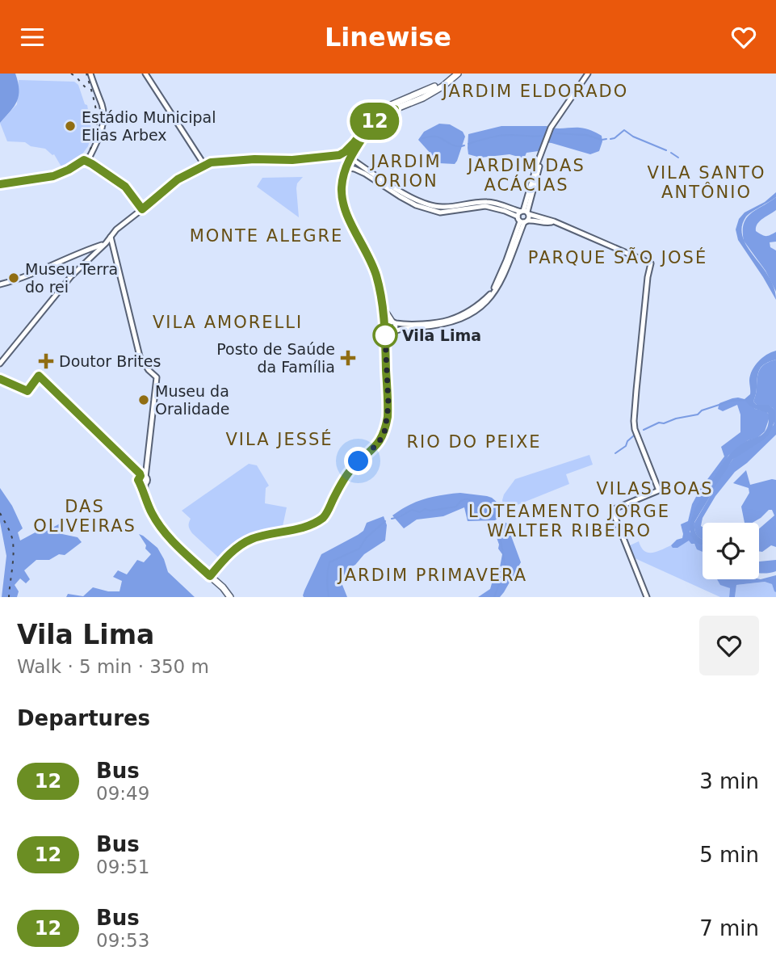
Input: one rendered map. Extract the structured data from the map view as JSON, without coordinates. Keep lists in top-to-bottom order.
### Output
{
  "districts": [
    "JARDIM ELDORADO",
    "JARDIM ORION",
    "JARDIM DAS ACÁCIAS",
    "VILA SANTO ANTÔNIO",
    "MONTE ALEGRE",
    "PARQUE SÃO JOSÉ",
    "VILA AMORELLI",
    "VILA JESSÉ",
    "RIO DO PEIXE",
    "VILAS BOAS",
    "DAS OLIVEIRAS",
    "LOTEAMENTO JORGE WALTER RIBEIRO",
    "JARDIM PRIMAVERA"
  ],
  "places": {
    "other": [
      "Estádio Municipal Elias Arbex",
      "Museu Terra do rei",
      "Vila Lima",
      "Museu da Oralidade"
    ],
    "health": ["Posto de Saúde da Família", "Doutor Brites"]
  },
  "lines": ["bus line 12"],
  "page": {
    "header": "Linewise",
    "on_map": "12",
    "heading": [
      ["Vila Lima", "Walk · 5 min · 350 m"],
      "Departures"
    ],
    "list": [
      {
        "mark": "12",
        "name": "Bus",
        "note": "09:49",
        "value": "3 min"
      },
      {
        "mark": "12",
        "name": "Bus",
        "note": "09:51",
        "value": "5 min"
      },
      {
        "mark": "12",
        "name": "Bus",
        "note": "09:53",
        "value": "7 min"
      }
    ]
  }
}
